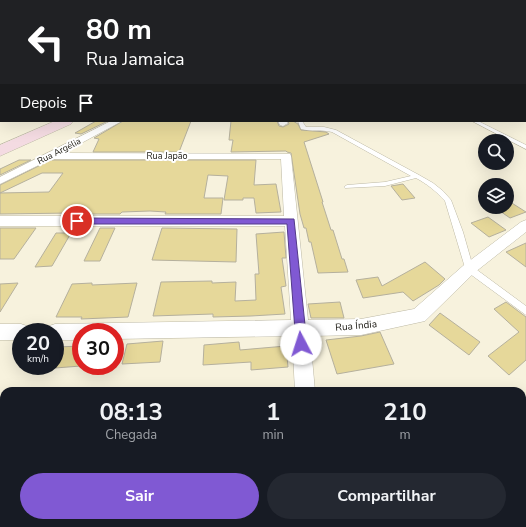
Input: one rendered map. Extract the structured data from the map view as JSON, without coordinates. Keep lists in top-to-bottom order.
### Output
{
  "streets": {
    "street": ["Rua Argélia", "Rua Japão", "Rua Índia"]
  },
  "crossings": [
    ["Rua Argélia", "Rua Japão"]
  ],
  "page": {
    "turn": ["80 m", "Rua Jamaica"],
    "then": "Depois",
    "speed": "20 km/h",
    "limit": "30",
    "eta": [
      "08:13",
      "Chegada",
      "1",
      "min",
      "210",
      "m"
    ],
    "buttons": ["Sair", "Compartilhar"]
  }
}
